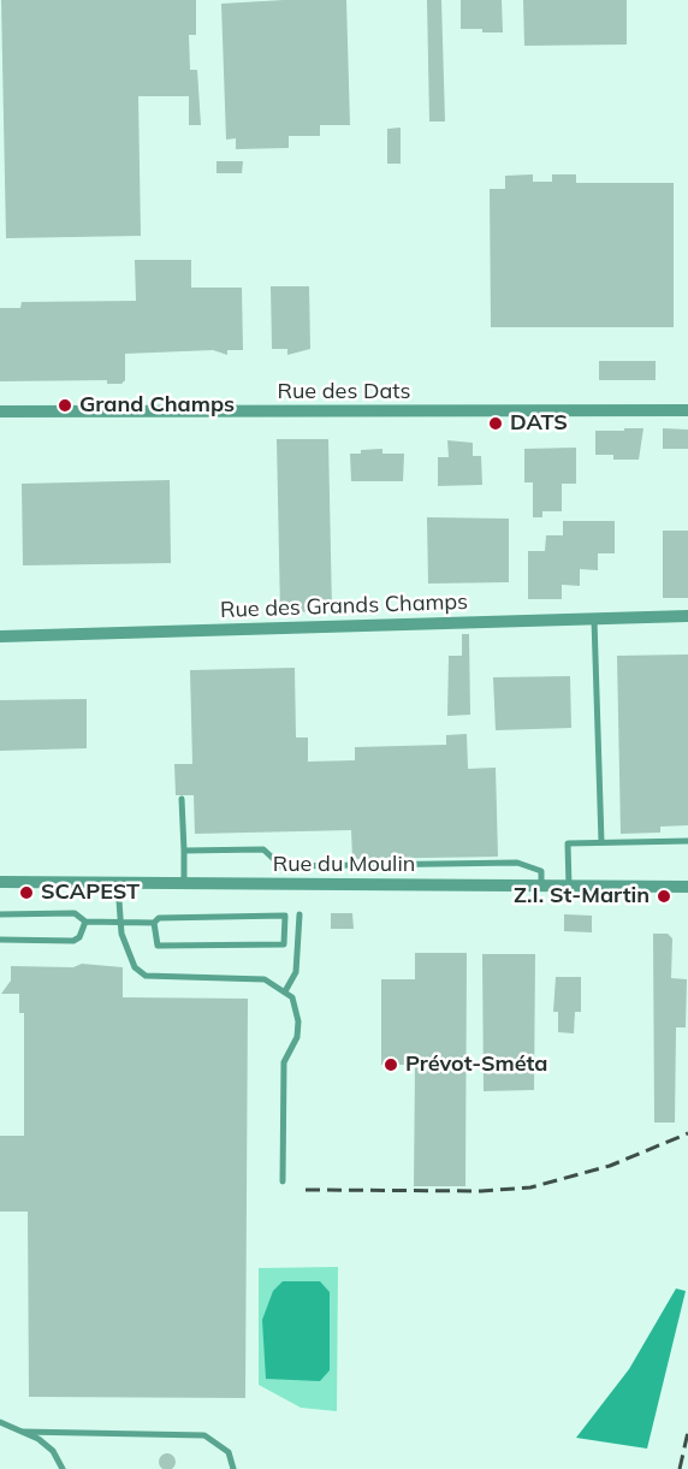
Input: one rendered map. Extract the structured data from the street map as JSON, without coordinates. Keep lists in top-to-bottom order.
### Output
{
  "streets": {
    "street": ["Rue des Dats", "Rue des Grands Champs", "Rue du Moulin"]
  },
  "places": [
    "Grand Champs",
    "DATS",
    "SCAPEST",
    "Z.I. St-Martin",
    "Prévot-Sméta"
  ]
}
